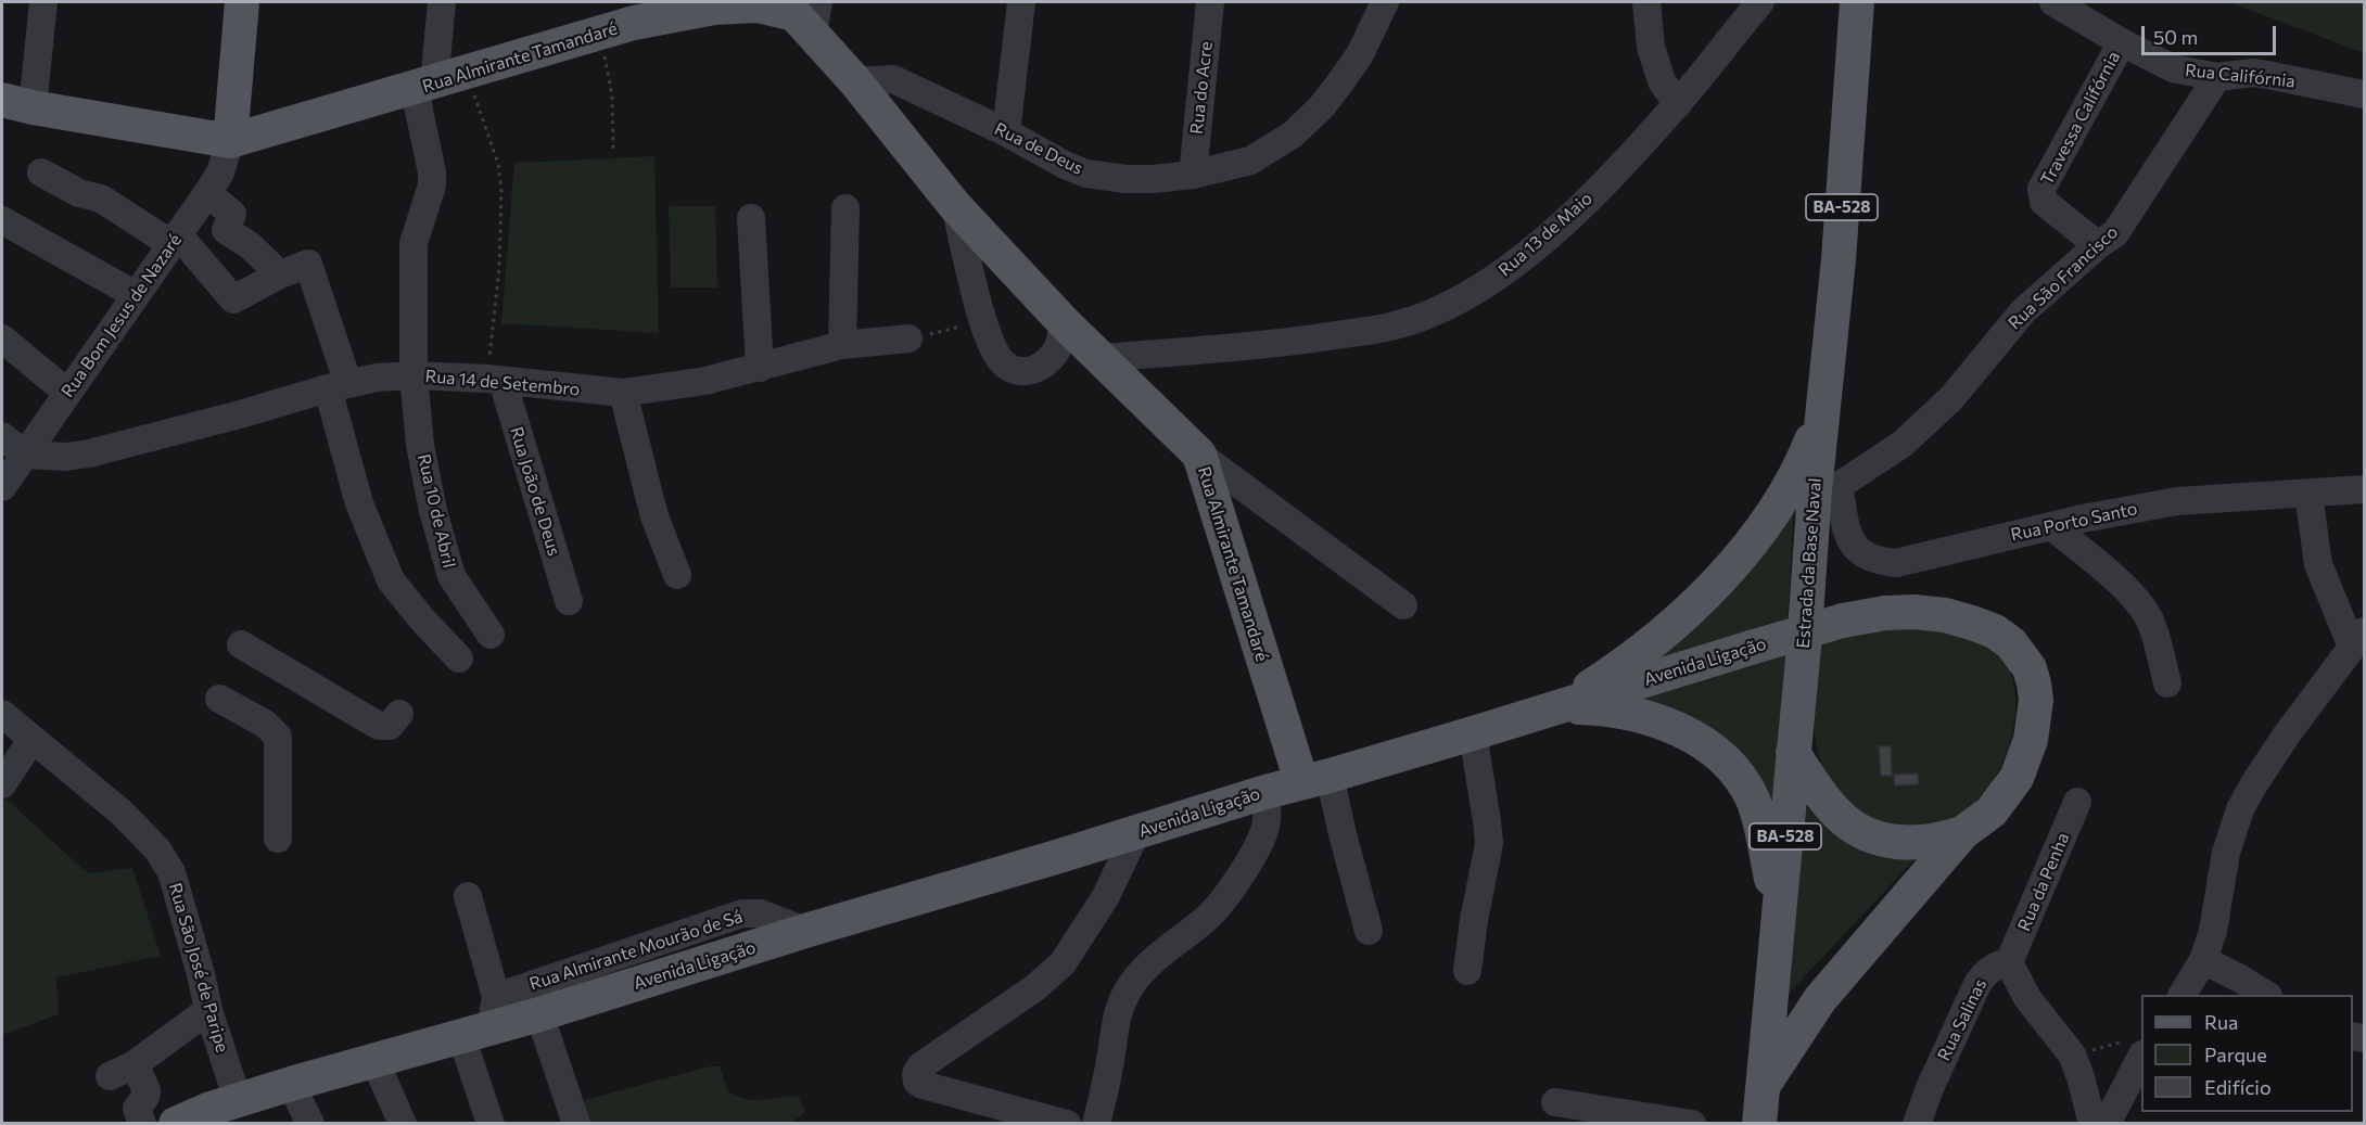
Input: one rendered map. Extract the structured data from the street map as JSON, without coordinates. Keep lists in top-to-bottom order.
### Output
{
  "streets": {
    "main road": [
      "Rua Almirante Tamandaré",
      "BA-528",
      "Estrada da Base Naval",
      "Avenida Ligação"
    ],
    "street": [
      "Rua Califórnia",
      "Rua do Acre",
      "Travessa Califórnia",
      "Rua de Deus",
      "Rua 13 de Maio",
      "Rua São Francisco",
      "Rua Bom Jesus de Nazaré",
      "Rua 14 de Setembro",
      "Rua João de Deus",
      "Rua 10 de Abril",
      "Rua Porto Santo",
      "Rua da Penha",
      "Rua Almirante Mourão de Sá",
      "Rua São José de Paripe",
      "Rua Salinas"
    ]
  },
  "crossings": [
    ["Rua Almirante Tamandaré", "Rua de Deus"],
    ["Rua Almirante Tamandaré", "Rua 13 de Maio"],
    ["Rua Almirante Tamandaré", "Rua Bom Jesus de Nazaré"],
    ["Rua Almirante Tamandaré", "Rua 10 de Abril"],
    ["Rua Almirante Tamandaré", "Avenida Ligação"],
    ["Rua Califórnia", "Travessa Califórnia"],
    ["Rua Califórnia", "Rua São Francisco"],
    ["Rua do Acre", "Rua de Deus"],
    ["Travessa Califórnia", "Rua São Francisco"],
    ["BA-528", "Rua São Francisco"],
    ["BA-528", "Rua Porto Santo"],
    ["BA-528", "Estrada da Base Naval"],
    ["Rua São Francisco", "Rua Porto Santo"],
    ["Rua São Francisco", "Estrada da Base Naval"],
    ["Rua Bom Jesus de Nazaré", "Rua 14 de Setembro"],
    ["Rua 14 de Setembro", "Rua João de Deus"],
    ["Rua 14 de Setembro", "Rua 10 de Abril"],
    ["Rua Porto Santo", "Estrada da Base Naval"],
    ["Estrada da Base Naval", "Avenida Ligação"],
    ["Avenida Ligação", "Rua Almirante Mourão de Sá"],
    ["Avenida Ligação", "Rua São José de Paripe"],
    ["Rua da Penha", "Rua Salinas"]
  ],
  "legend": ["Rua", "Parque", "Edifício"],
  "scale_bar": "50 m"
}
